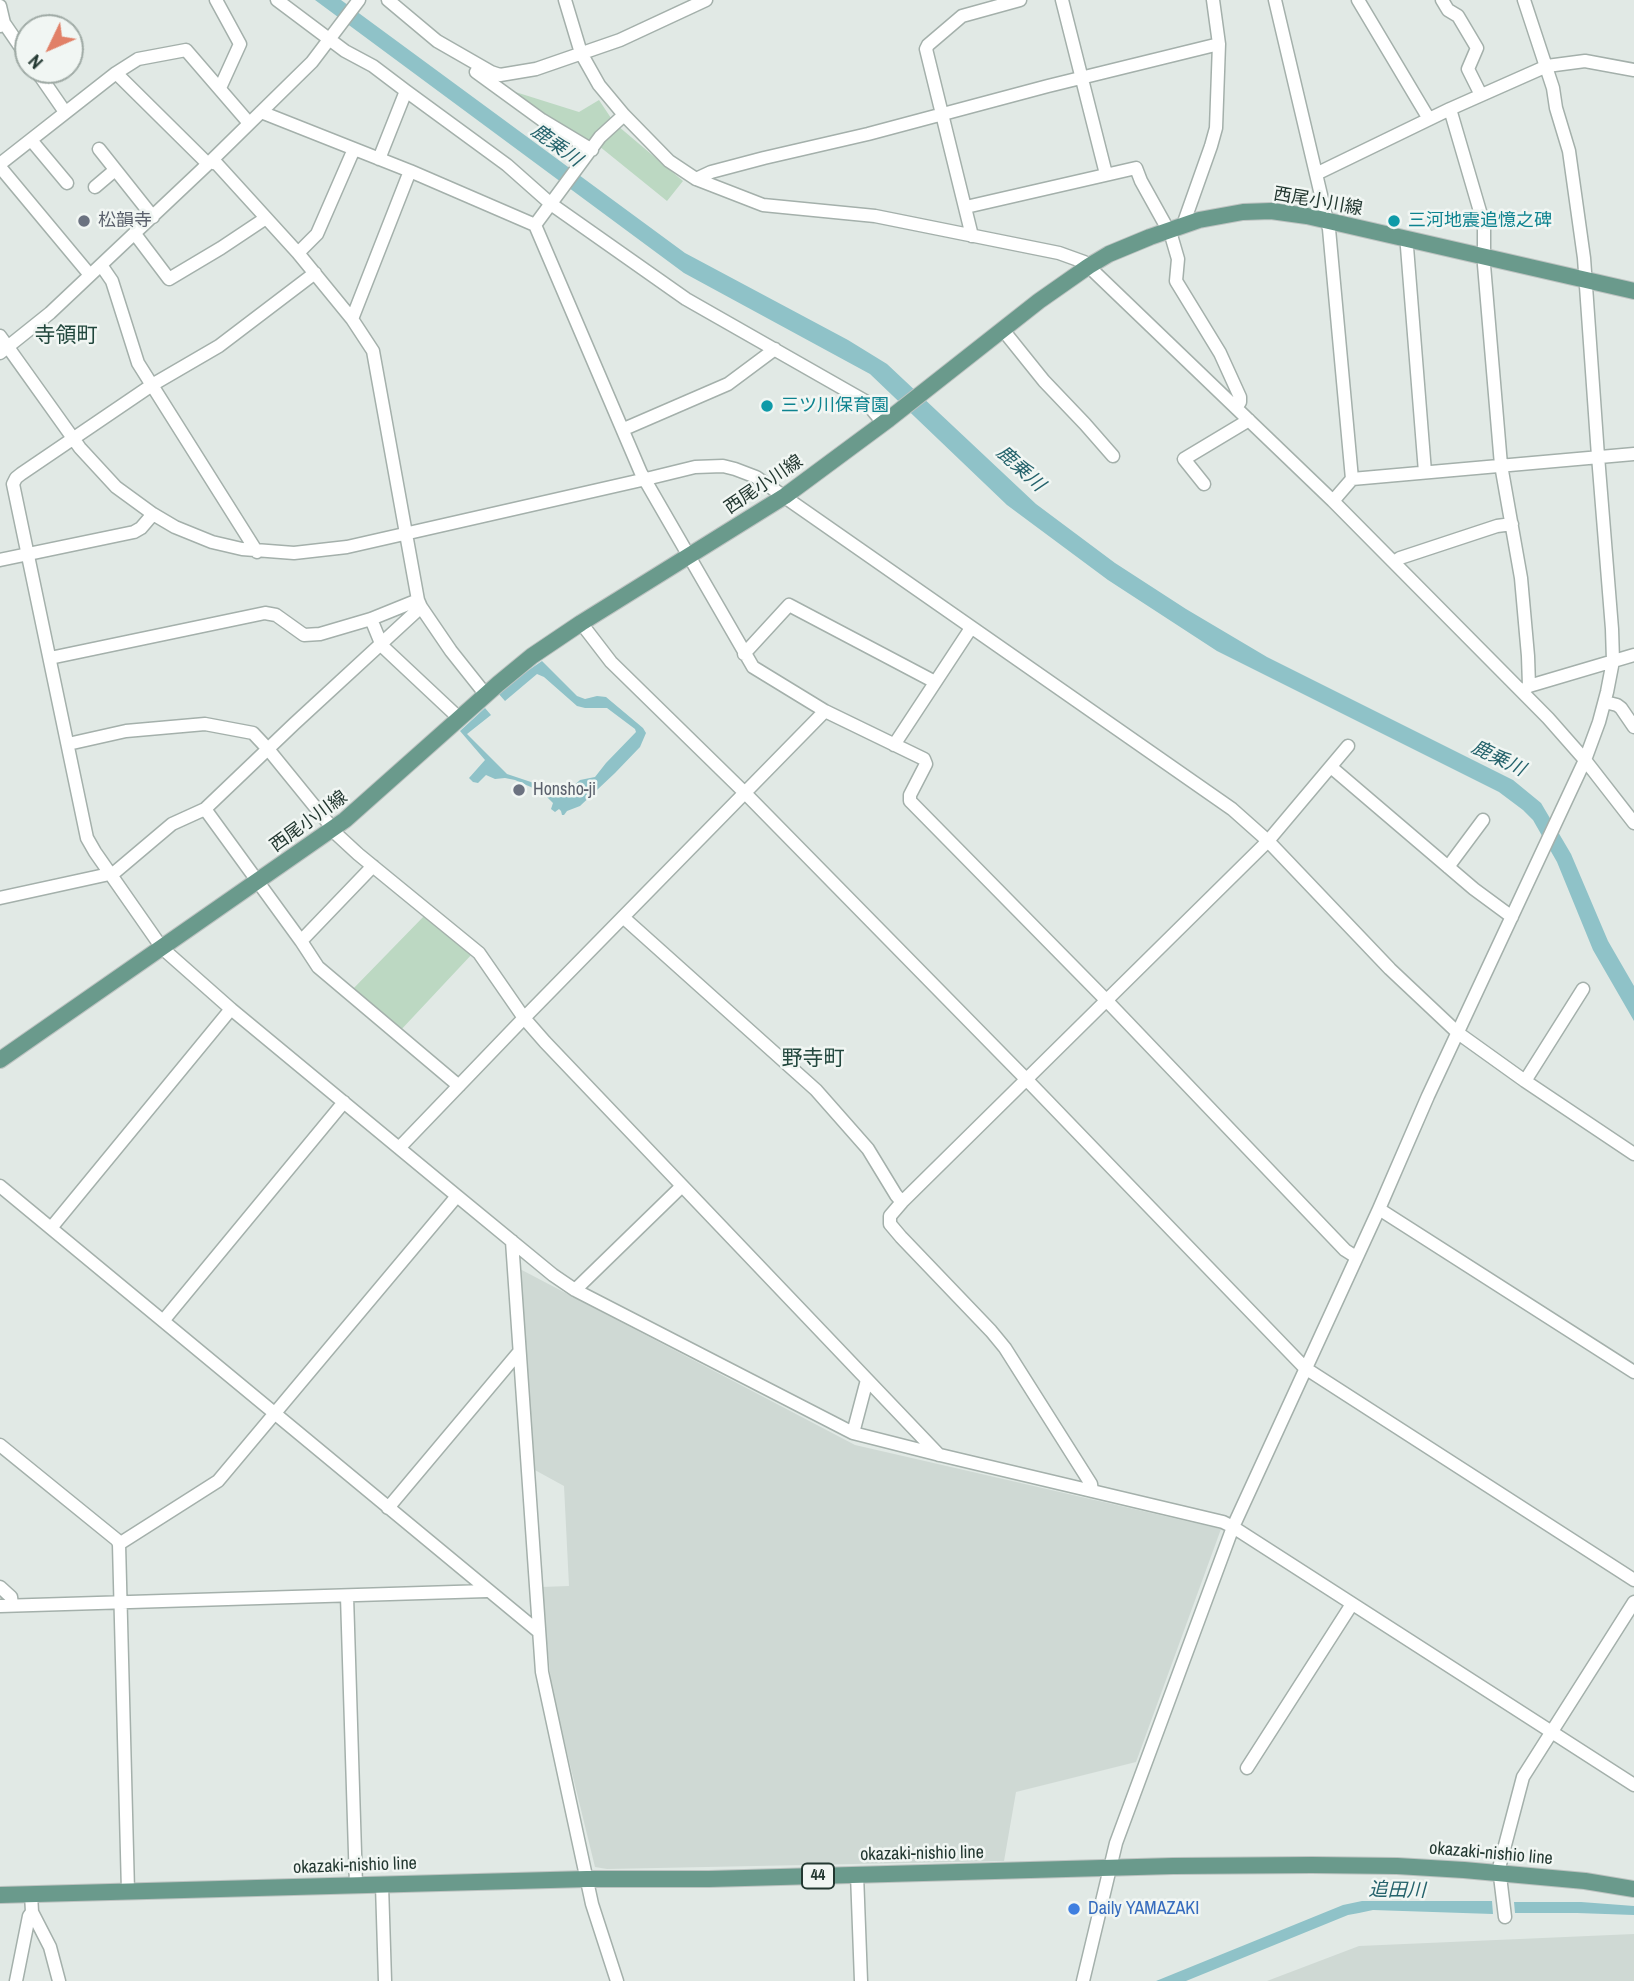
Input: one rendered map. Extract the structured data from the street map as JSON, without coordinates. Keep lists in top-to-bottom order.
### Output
{
  "streets": {
    "main road": ["西尾小川線", "okazaki-nishio line", "44"]
  },
  "districts": ["寺領町", "野寺町"],
  "water": ["鹿乗川", "追田川"],
  "places": [
    "松韻寺",
    "三河地震追憶之碑",
    "三ツ川保育園",
    "Honsho-ji",
    "Daily YAMAZAKI"
  ],
  "north": "bottom left"
}
